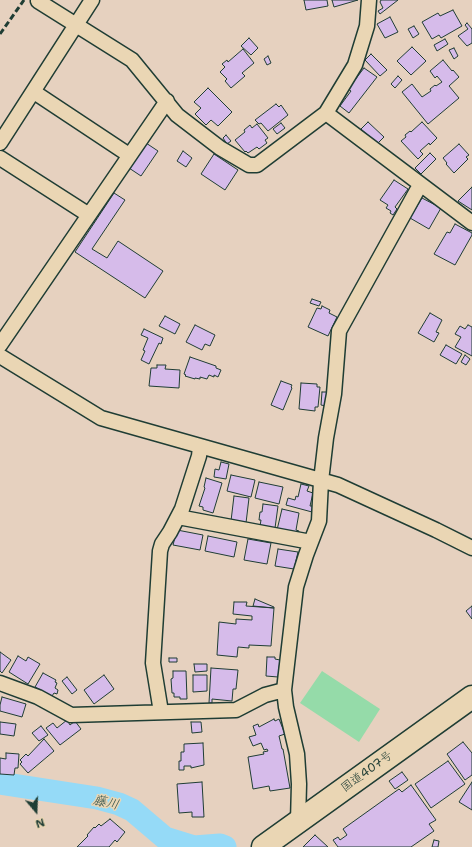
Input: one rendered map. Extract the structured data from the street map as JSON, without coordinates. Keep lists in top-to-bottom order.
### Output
{
  "streets": {
    "highway": ["国道407号"]
  },
  "water": ["藤川"],
  "north": "bottom"
}
